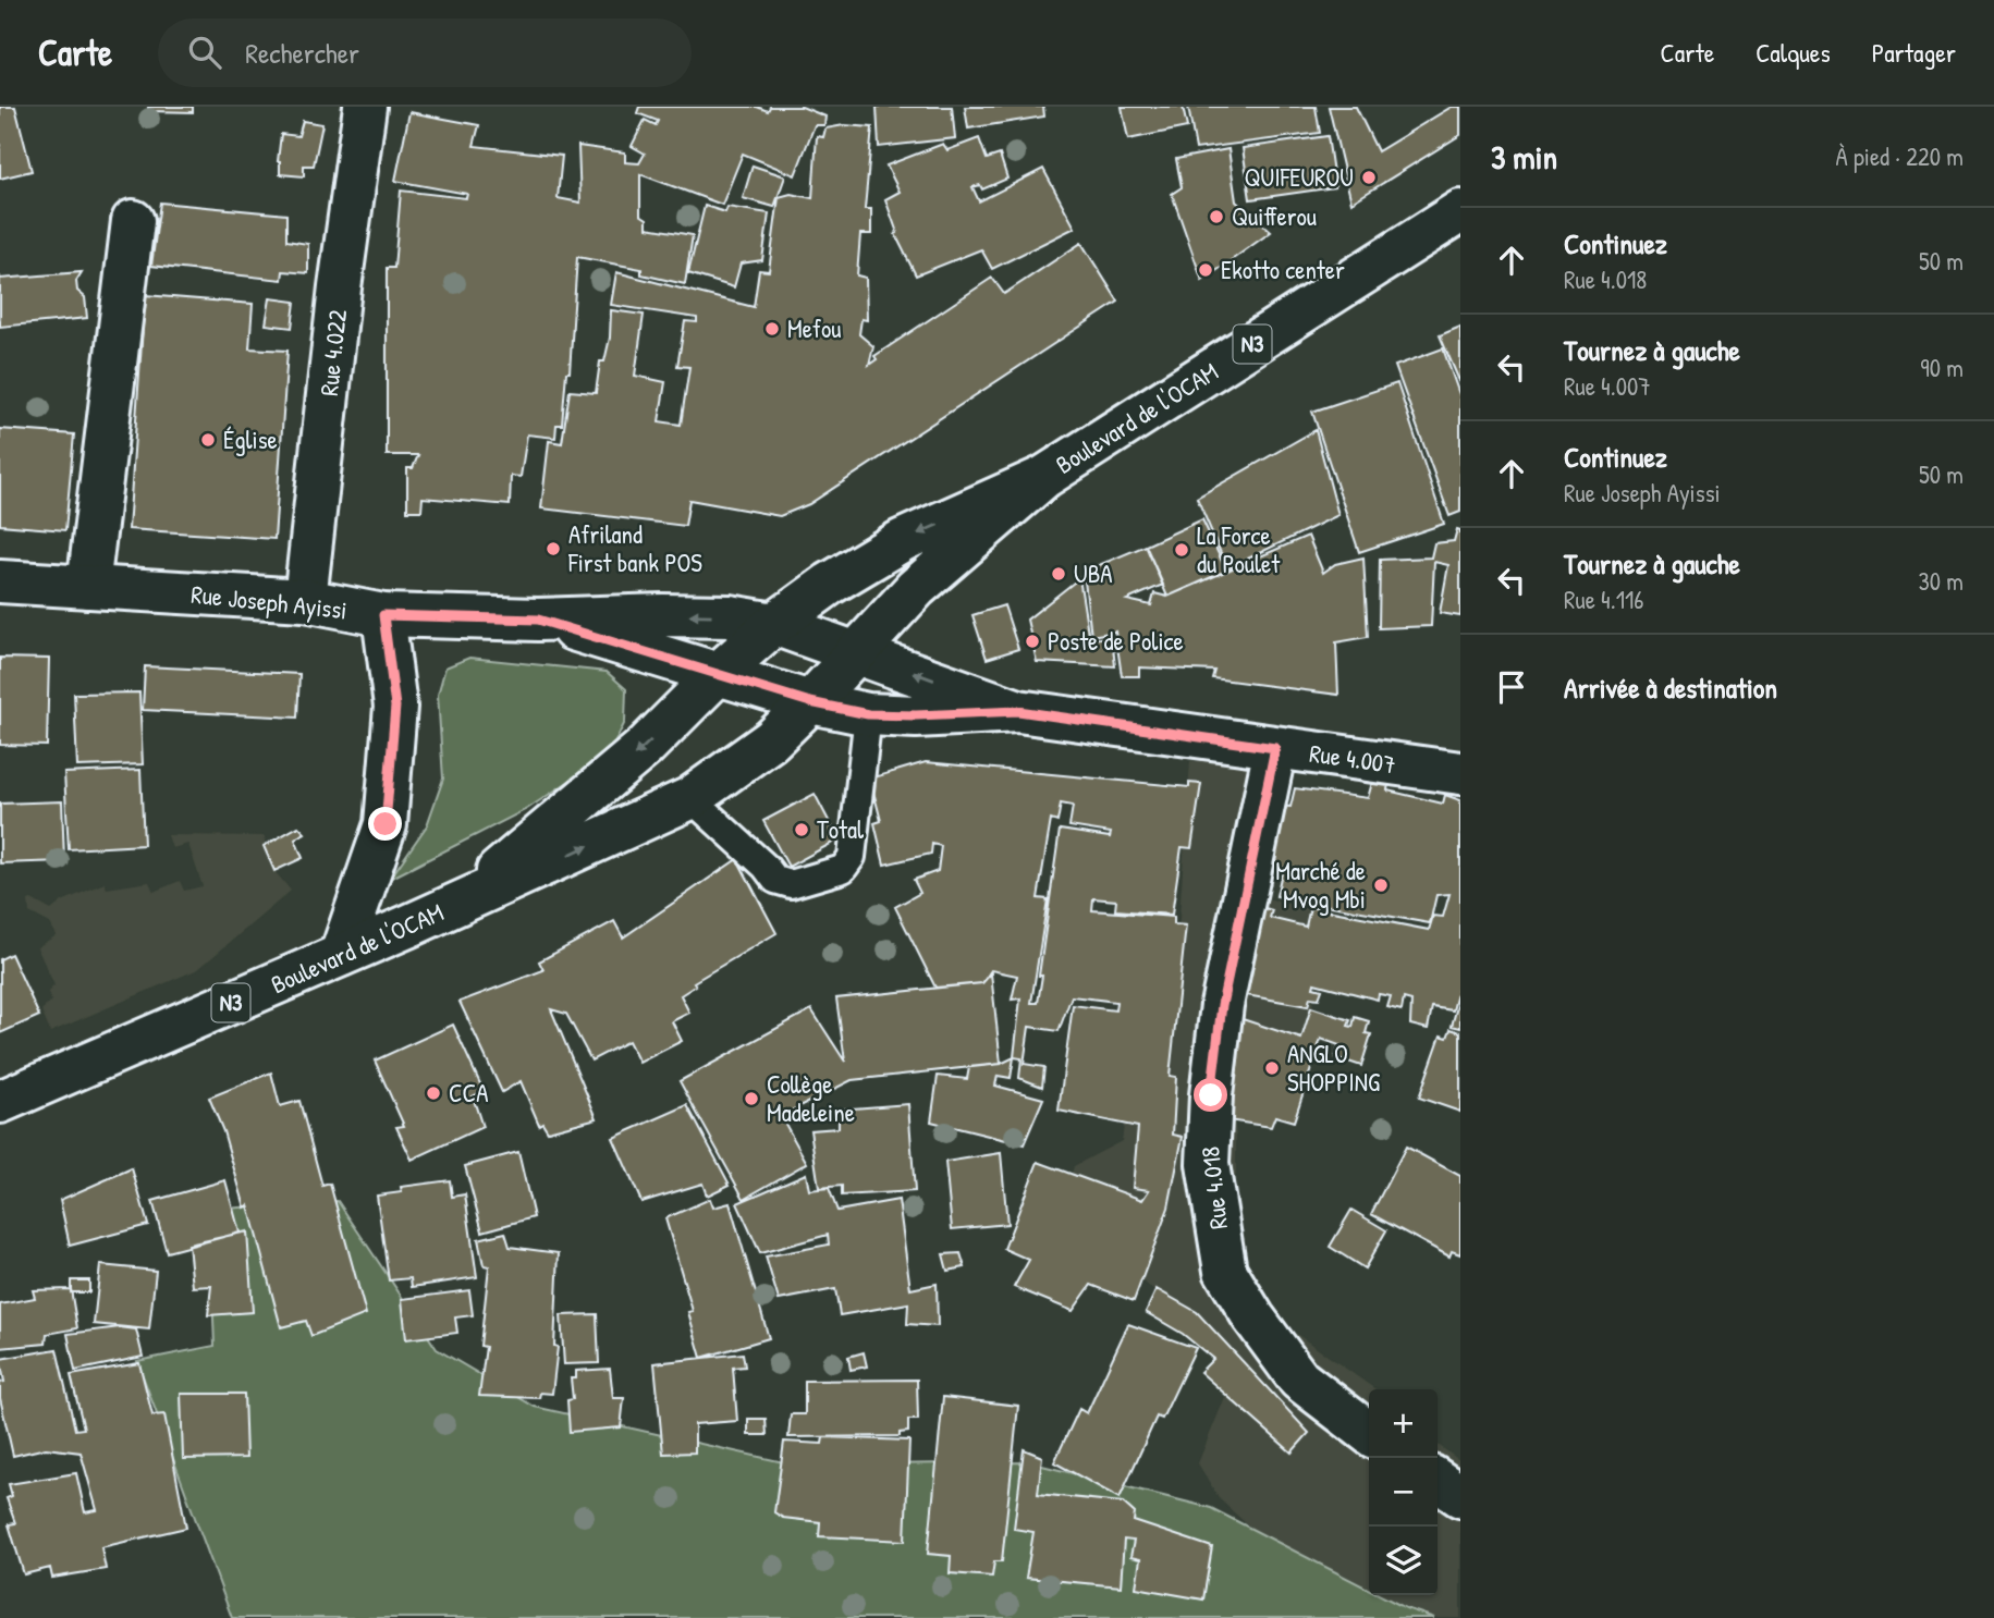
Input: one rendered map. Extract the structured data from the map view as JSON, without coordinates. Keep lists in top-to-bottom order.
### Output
{
  "streets": {
    "main road": [
      "N3",
      "Rue 4.022",
      "Boulevard de l'OCAM",
      "Rue Joseph Ayissi",
      "Rue 4.007",
      "Rue 4.018"
    ]
  },
  "crossings": [
    ["N3", "Boulevard de l'OCAM"],
    ["N3", "Rue Joseph Ayissi"],
    ["N3", "Rue 4.007"],
    ["Rue 4.022", "Rue Joseph Ayissi"],
    ["Boulevard de l'OCAM", "Rue Joseph Ayissi"],
    ["Boulevard de l'OCAM", "Rue 4.007"],
    ["Rue Joseph Ayissi", "Rue 4.007"],
    ["Rue 4.007", "Rue 4.018"]
  ],
  "places": [
    "QUIFEUROU",
    "Quifferou",
    "Ekotto center",
    "Mefou",
    "Église",
    "Afriland First bank POS",
    "La Force du Poulet",
    "UBA",
    "Poste de Police",
    "Total",
    "Marché de Mvog Mbi",
    "ANGLO SHOPPING",
    "CCA",
    "Collège Madeleine"
  ],
  "page": {
    "header": "Carte",
    "search": "Rechercher",
    "nav": ["Carte", "Calques", "Partager"],
    "heading": ["3 min", "À pied · 220 m"],
    "list": [
      ["Continuez", "Rue 4.018", "50 m"],
      ["Tournez à gauche", "Rue 4.007", "90 m"],
      ["Continuez", "Rue Joseph Ayissi", "50 m"],
      ["Tournez à gauche", "Rue 4.116", "30 m"],
      "Arrivée à destination"
    ],
    "map_buttons": ["+", "−"]
  }
}
